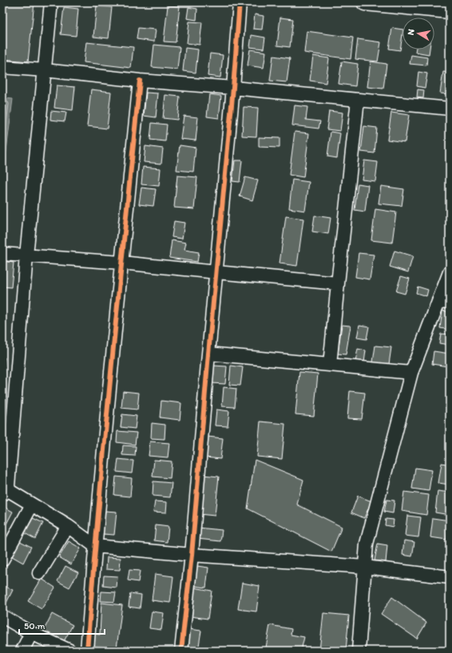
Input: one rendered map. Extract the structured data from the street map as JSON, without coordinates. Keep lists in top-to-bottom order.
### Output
{
  "scale_bar": "50 m",
  "north": "left"
}
